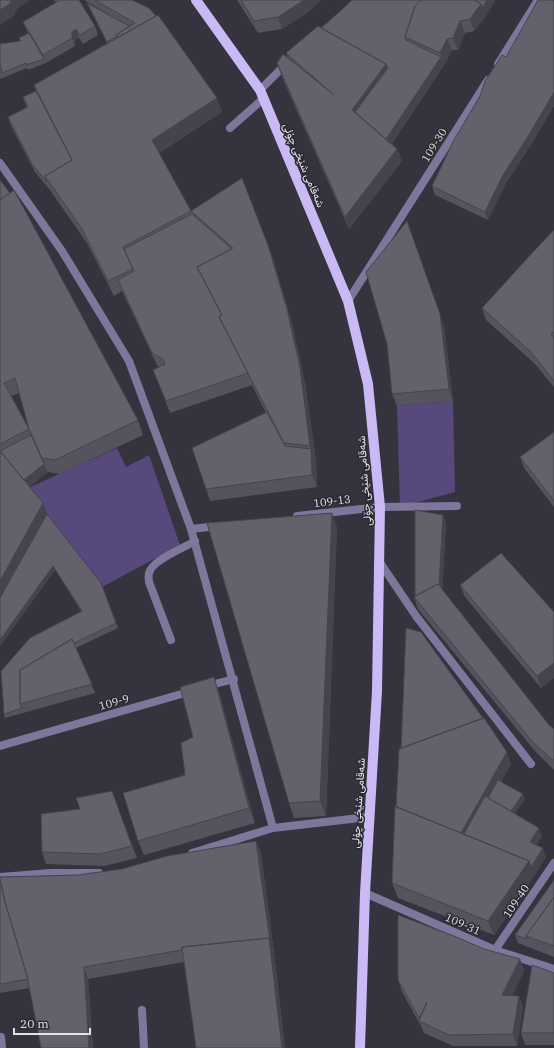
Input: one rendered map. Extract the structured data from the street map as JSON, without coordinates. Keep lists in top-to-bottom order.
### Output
{
  "streets": {
    "main road": ["شەقامی شێخی چۆلی"],
    "street": [
      "109-30",
      "109-13",
      "109-9",
      "109-40",
      "109-31"
    ]
  },
  "crossings": [
    ["109-30", "شەقامی شێخی چۆلی"],
    ["شەقامی شێخی چۆلی", "109-13"],
    ["شەقامی شێخی چۆلی", "109-31"],
    ["109-40", "109-31"]
  ],
  "scale_bar": "20 m"
}
